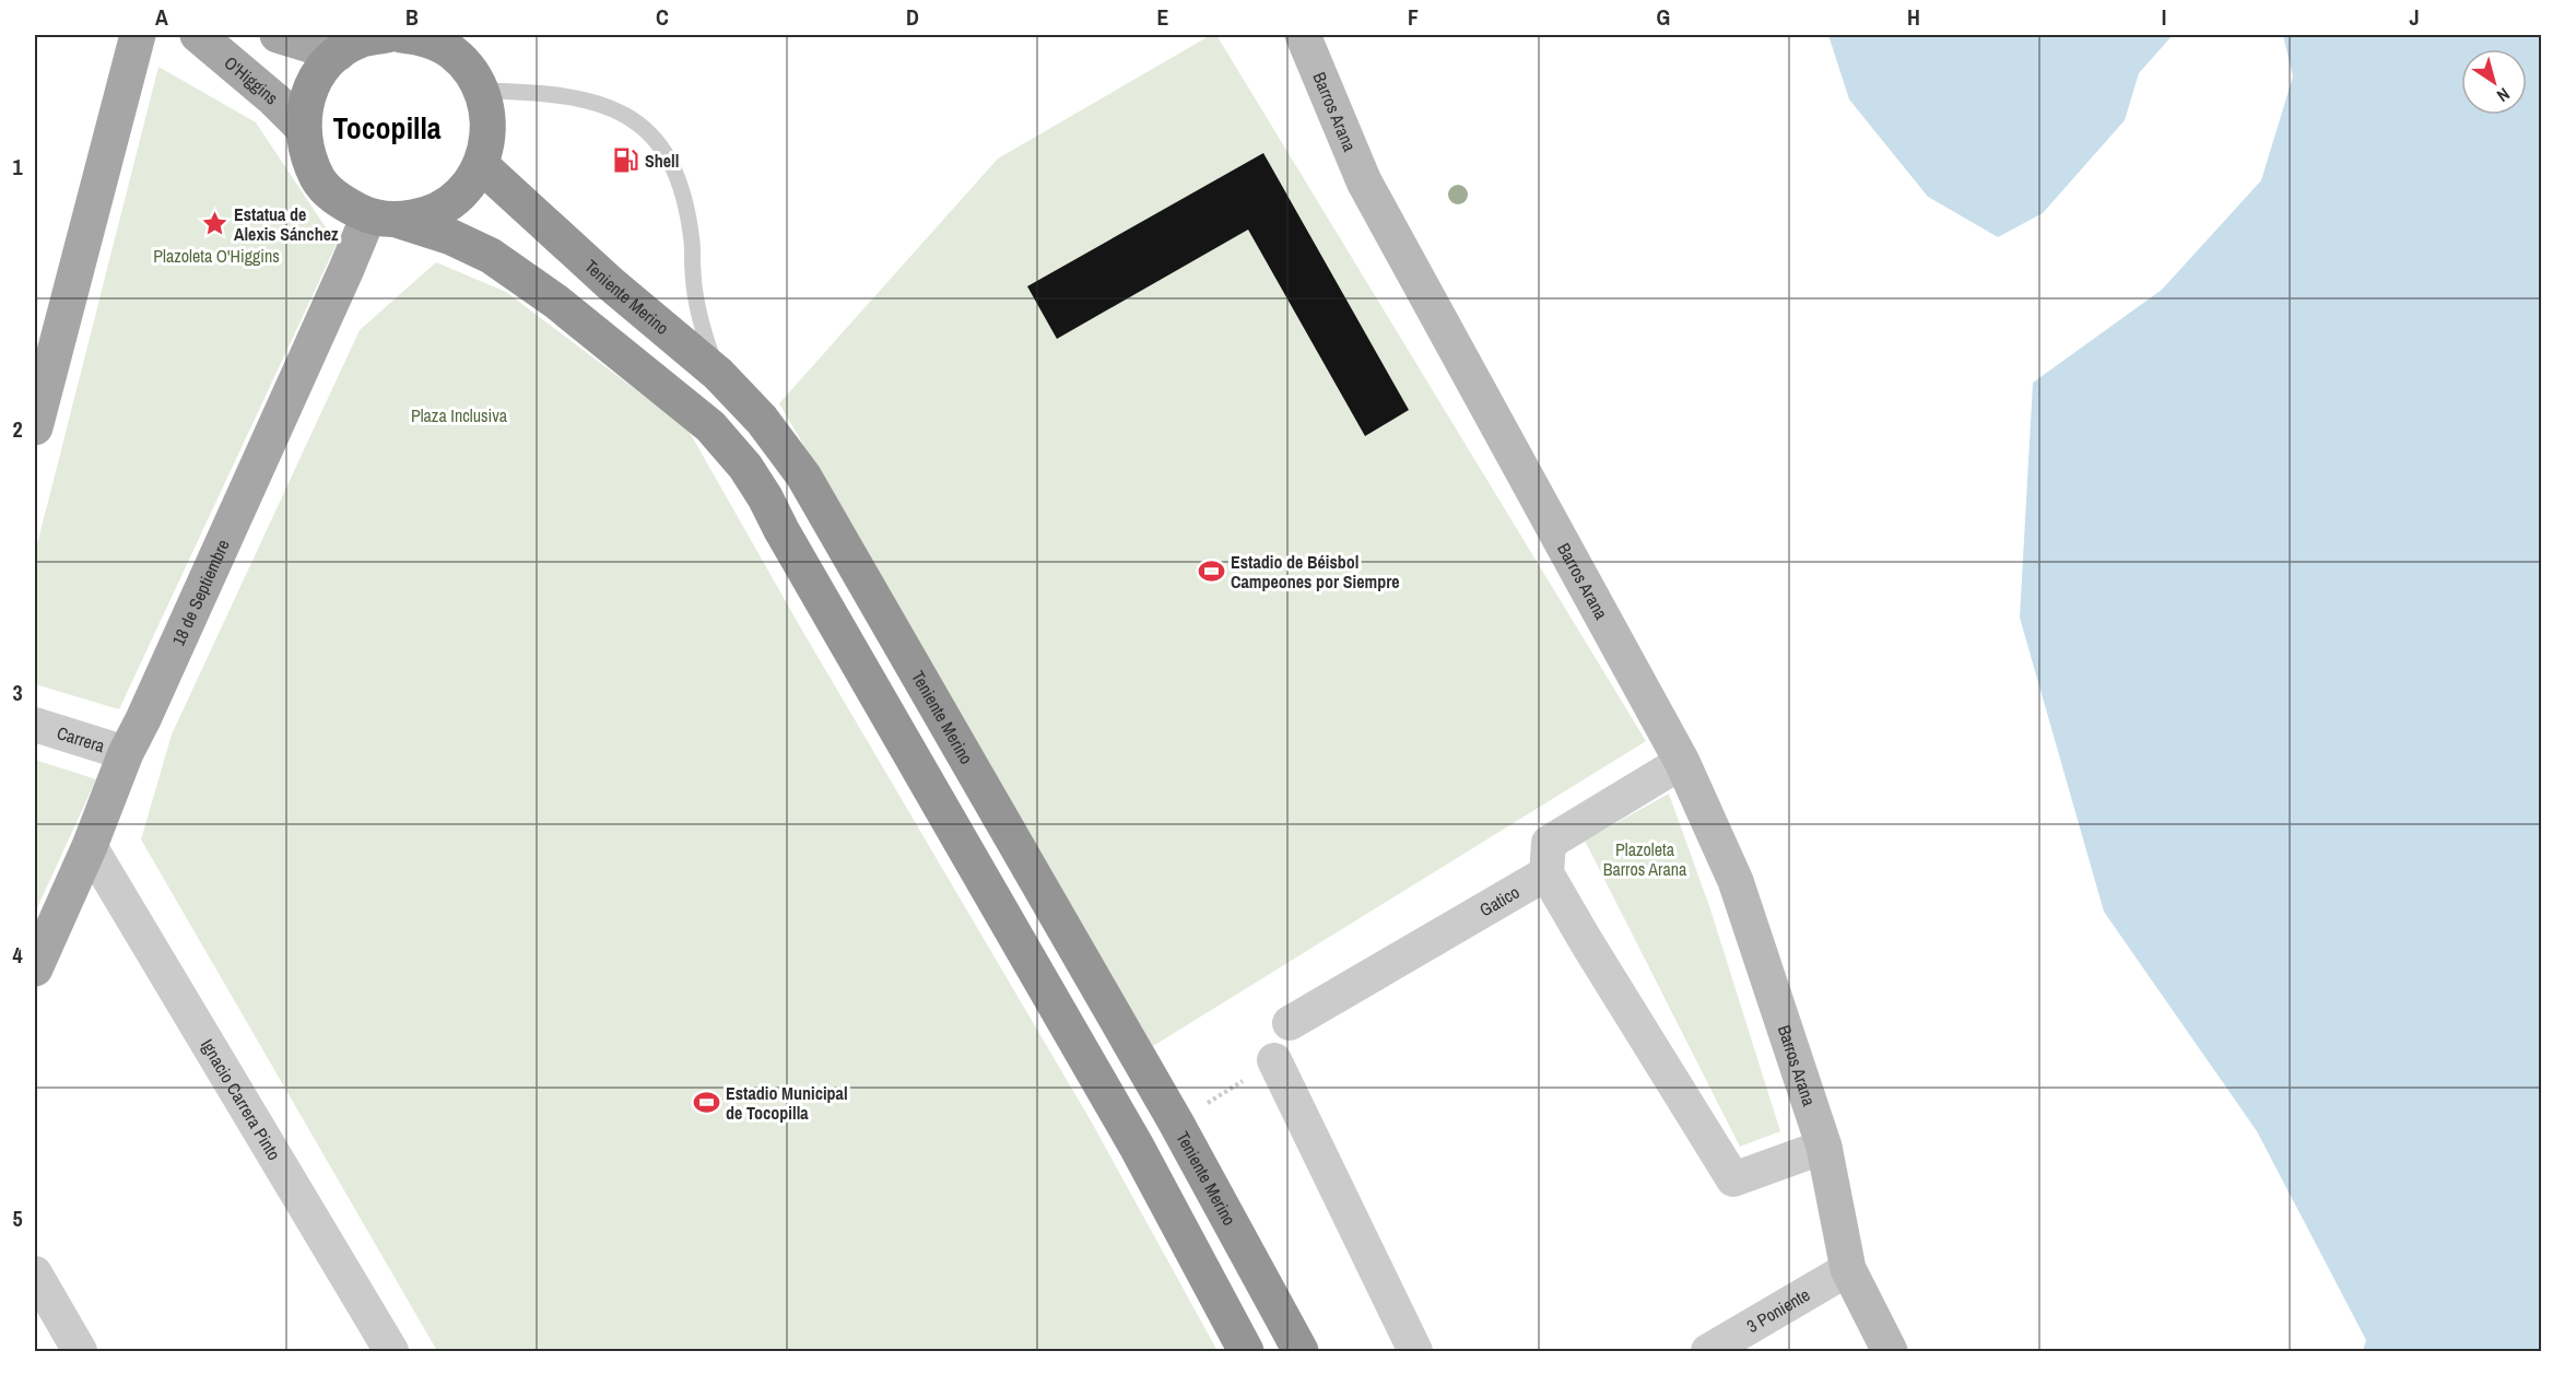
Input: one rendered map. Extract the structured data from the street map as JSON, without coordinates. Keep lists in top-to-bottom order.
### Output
{
  "streets": {
    "highway": ["Teniente Merino"],
    "main road": ["O'Higgins", "18 de Septiembre"],
    "street": [
      "Barros Arana",
      "Carrera",
      "Gatico",
      "Ignacio Carrera Pinto",
      "3 Poniente"
    ]
  },
  "crossings": [
    ["Barros Arana", "3 Poniente"],
    ["18 de Septiembre", "Carrera"],
    ["18 de Septiembre", "Ignacio Carrera Pinto"]
  ],
  "districts": ["Tocopilla"],
  "parks": ["Plazoleta O'Higgins", "Plaza Inclusiva", "Plazoleta Barros Arana"],
  "places": {
    "fuel station": ["Shell"],
    "place": ["Estatua de Alexis Sánchez"],
    "sports": ["Estadio de Béisbol Campeones por Siempre", "Estadio Municipal de Tocopilla"]
  },
  "north": "bottom right",
  "grid": {
    "columns": [
      "A",
      "B",
      "C",
      "D",
      "E",
      "F",
      "G",
      "H",
      "I",
      "J"
    ],
    "rows": [
      "1",
      "2",
      "3",
      "4",
      "5"
    ]
  }
}
